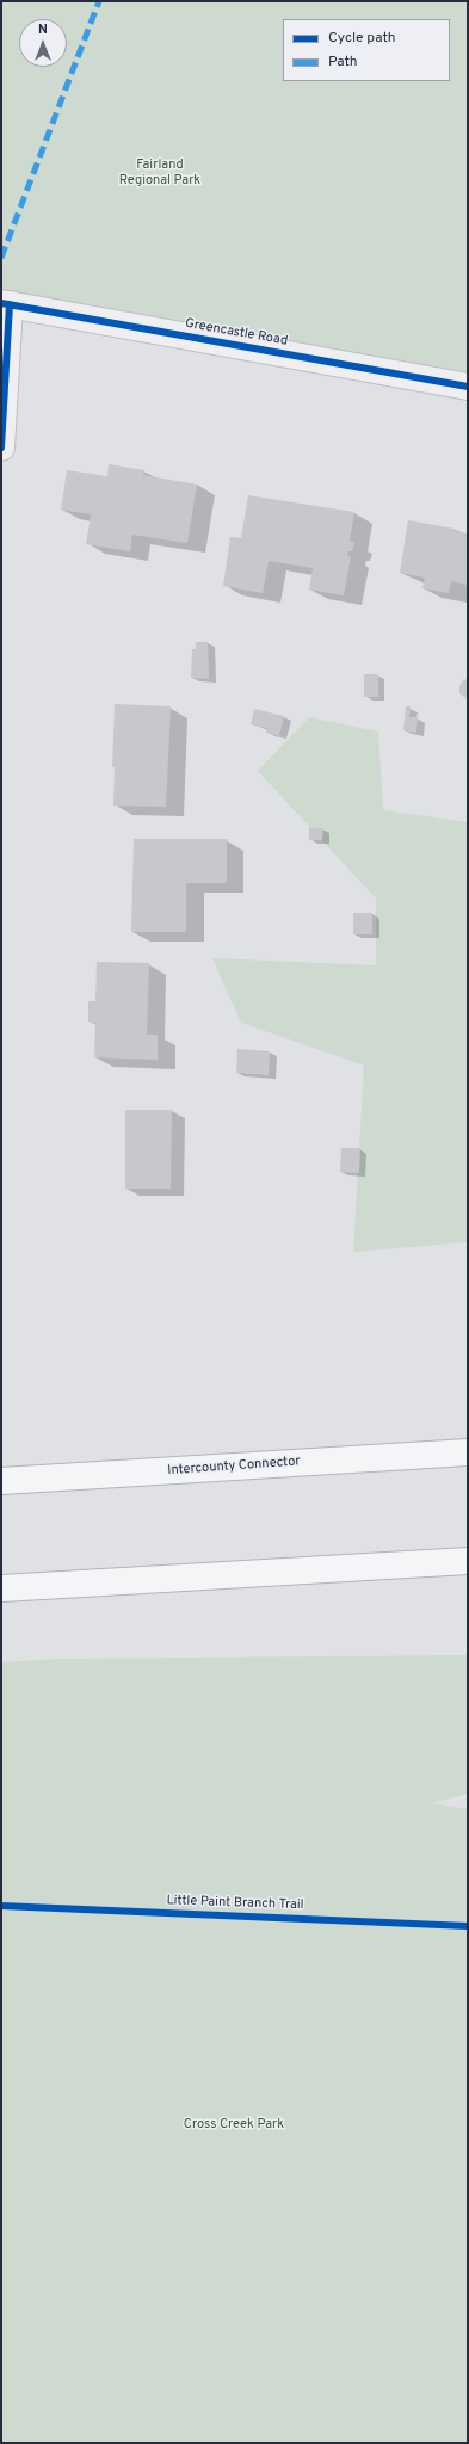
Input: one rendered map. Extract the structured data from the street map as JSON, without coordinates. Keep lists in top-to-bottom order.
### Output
{
  "streets": {
    "highway": ["Intercounty Connector"],
    "street": ["Greencastle Road"],
    "cycle path": ["Little Paint Branch Trail"]
  },
  "parks": ["Fairland Regional Park", "Cross Creek Park"],
  "legend": ["Cycle path", "Path"],
  "north": "top"
}
